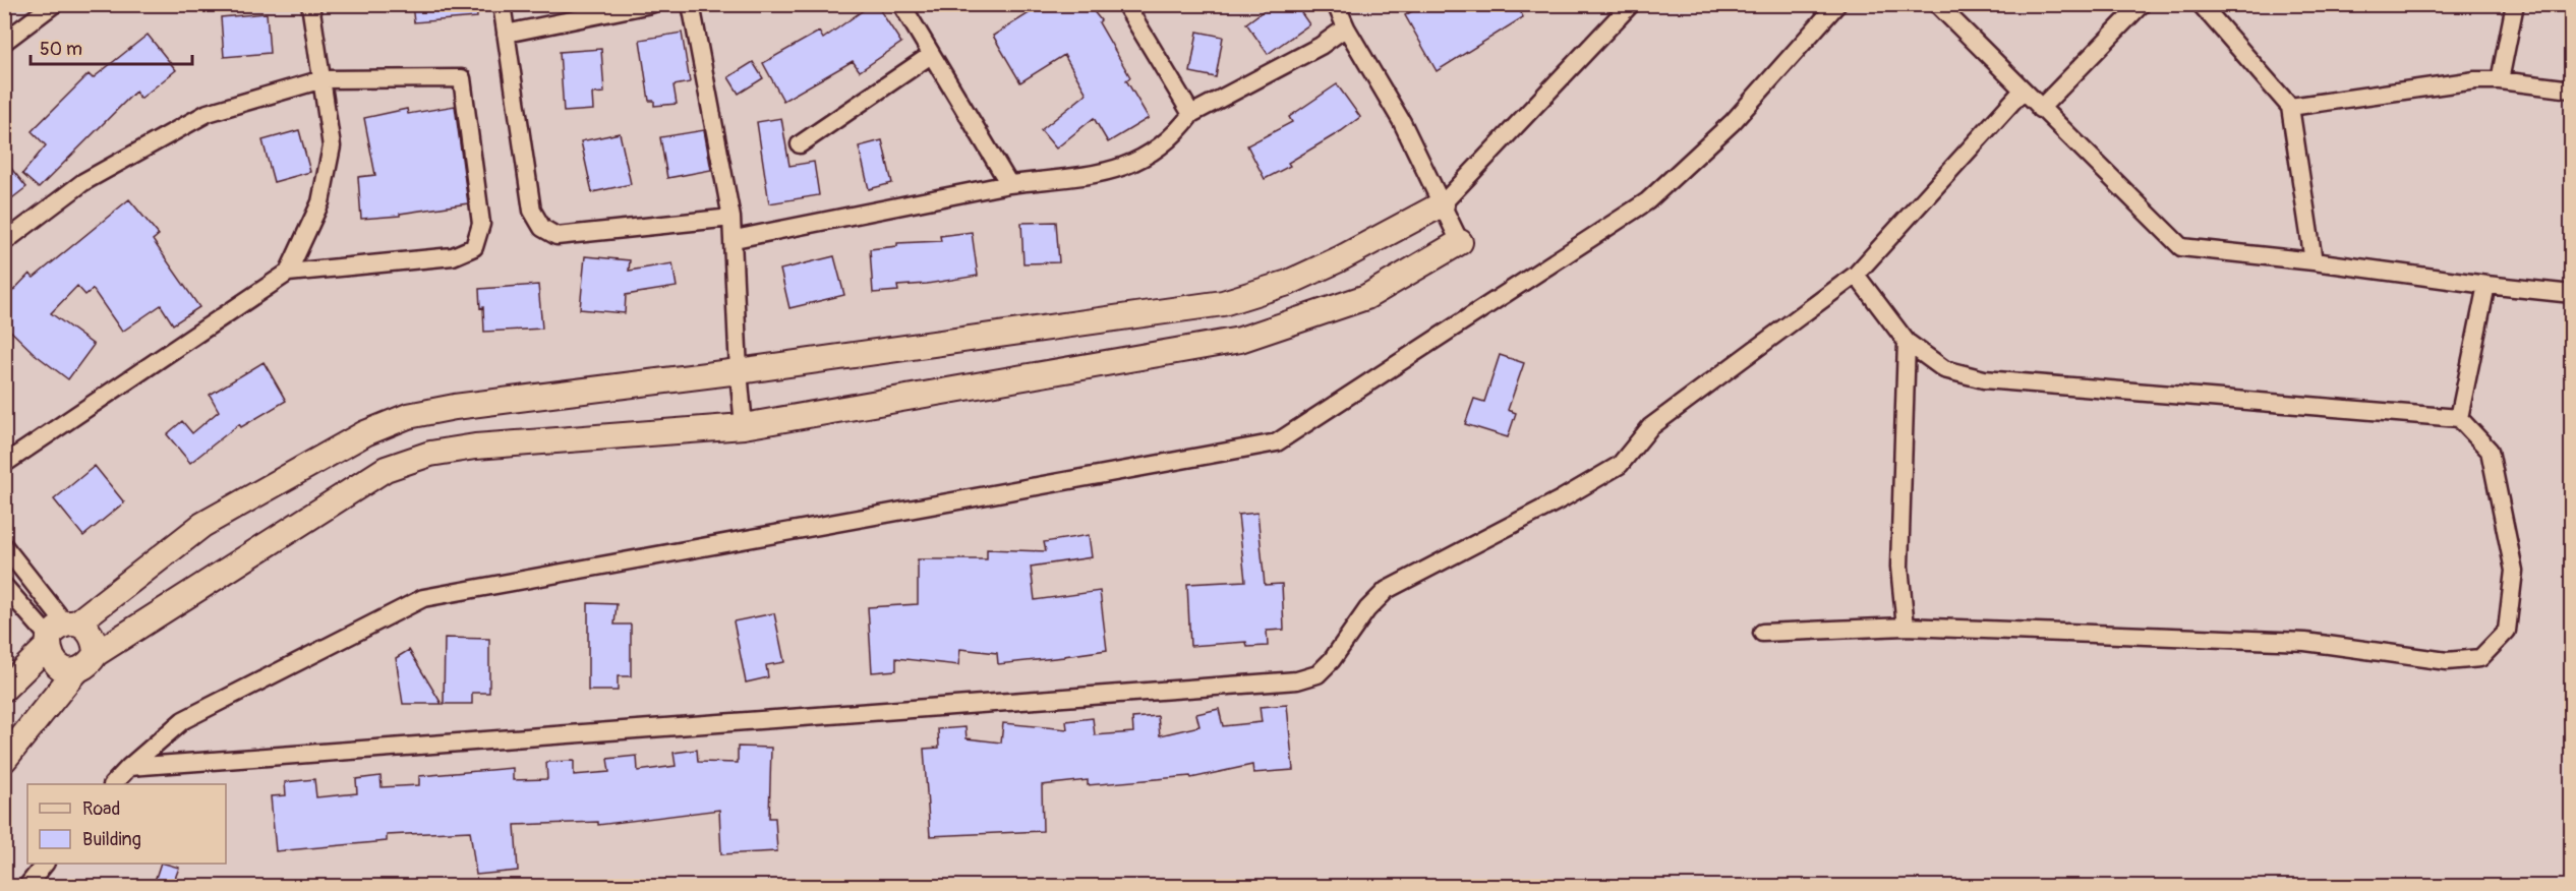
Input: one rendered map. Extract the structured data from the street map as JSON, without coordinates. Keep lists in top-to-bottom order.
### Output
{
  "legend": ["Road", "Building"],
  "scale_bar": "50 m"
}
